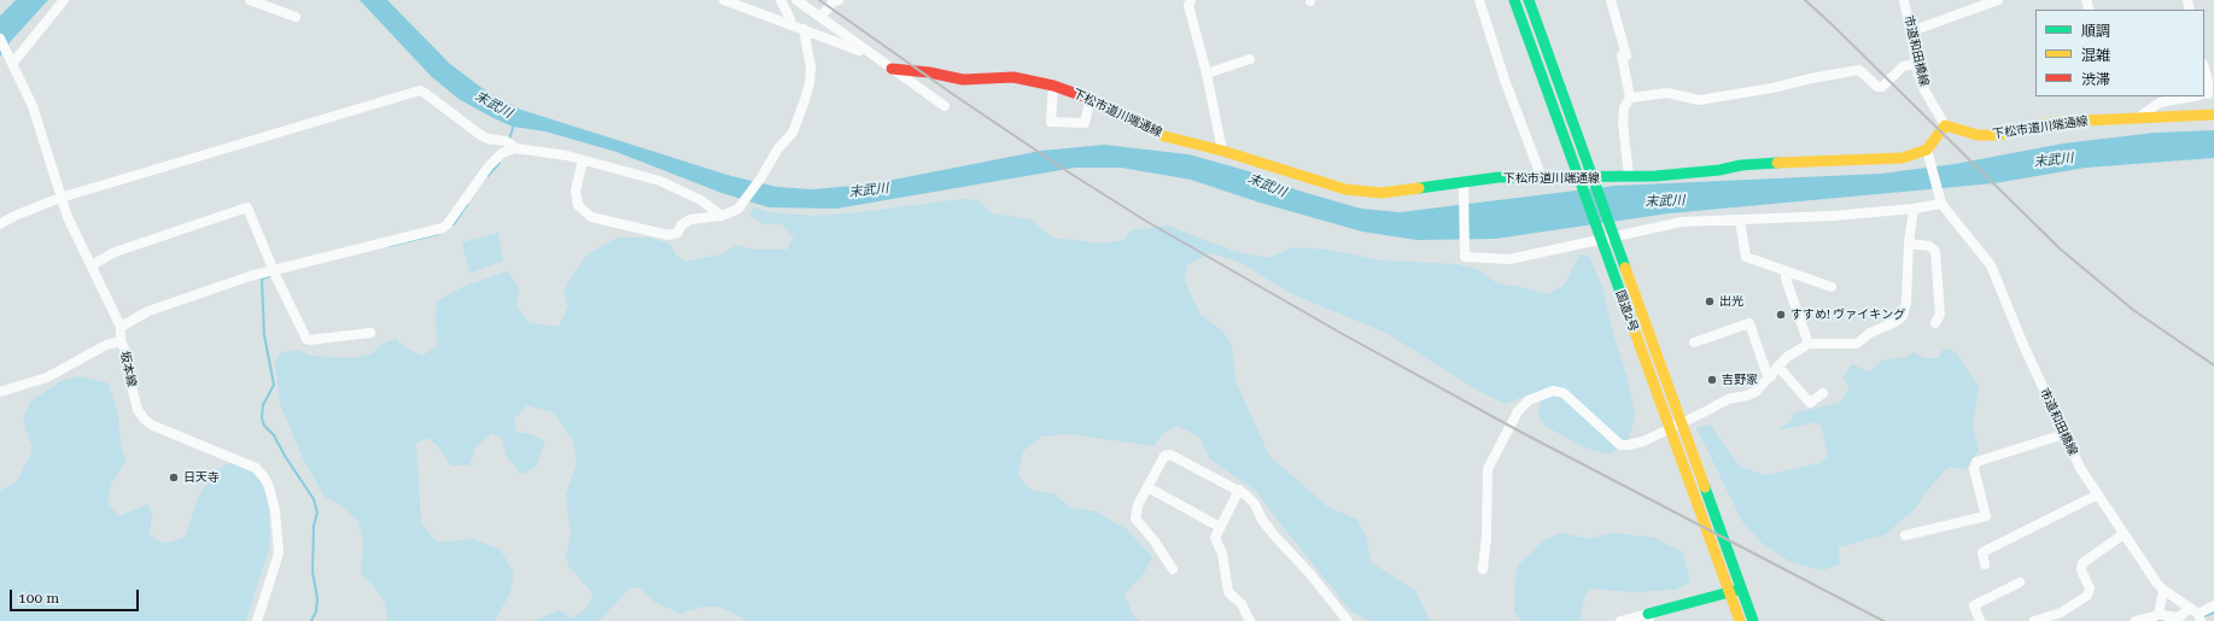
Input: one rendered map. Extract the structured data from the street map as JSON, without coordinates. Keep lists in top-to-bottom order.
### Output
{
  "streets": {
    "main road": ["下松市道川端通線", "国道2号"],
    "street": ["市道和田橋線", "坂本線"]
  },
  "crossings": [
    ["市道和田橋線", "下松市道川端通線"]
  ],
  "water": ["末武川"],
  "places": [
    "出光",
    "すすめ! ヴァイキング",
    "吉野家",
    "日天寺"
  ],
  "legend": ["順調", "混雑", "渋滞"],
  "scale_bar": "100 m"
}
